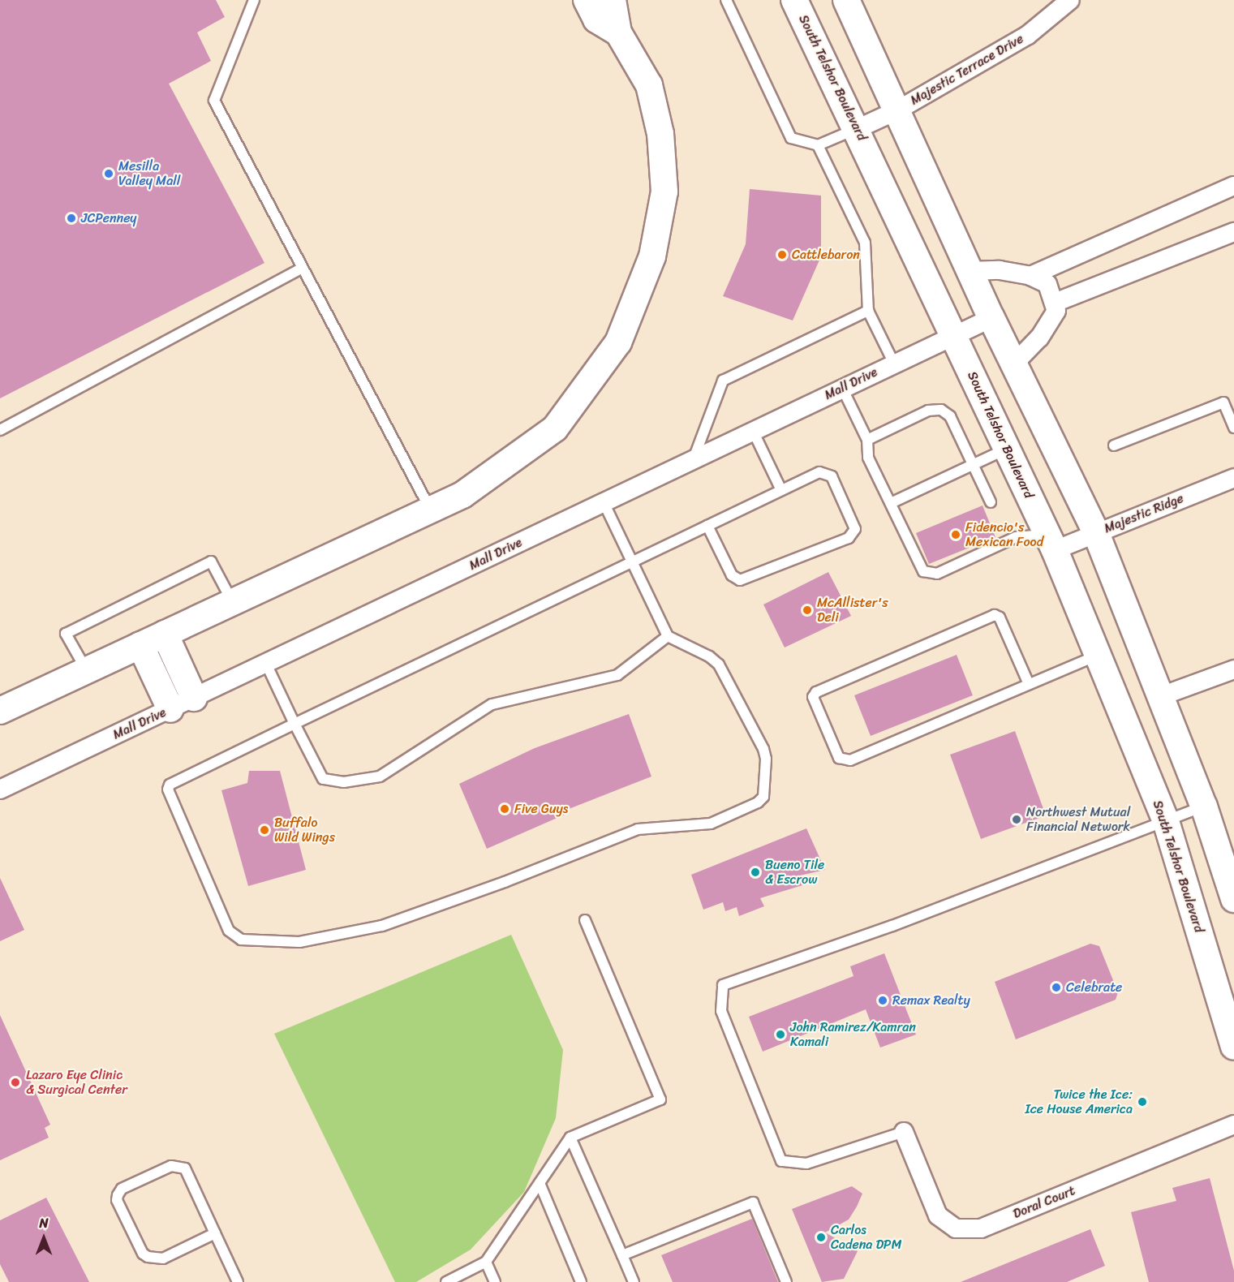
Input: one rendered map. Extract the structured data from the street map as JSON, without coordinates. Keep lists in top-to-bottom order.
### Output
{
  "streets": {
    "main road": ["South Telshor Boulevard"],
    "street": [
      "Majestic Terrace Drive",
      "Mall Drive",
      "Majestic Ridge",
      "Doral Court"
    ]
  },
  "crossings": [
    ["Majestic Terrace Drive", "South Telshor Boulevard"],
    ["South Telshor Boulevard", "Mall Drive"],
    ["South Telshor Boulevard", "Majestic Ridge"]
  ],
  "places": [
    "Mesilla Valley Mall",
    "JCPenney",
    "Cattlebaron",
    "Fidencio's Mexican Food",
    "McAllister's Deli",
    "Five Guys",
    "Northwest Mutual Financial Network",
    "Buffalo Wild Wings",
    "Bueno Tile & Escrow",
    "Celebrate",
    "Remax Realty",
    "John Ramirez/Kamran Kamali",
    "Lazaro Eye Clinic & Surgical Center",
    "Twice the Ice: Ice House America",
    "Carlos Cadena DPM"
  ],
  "north": "top"
}
